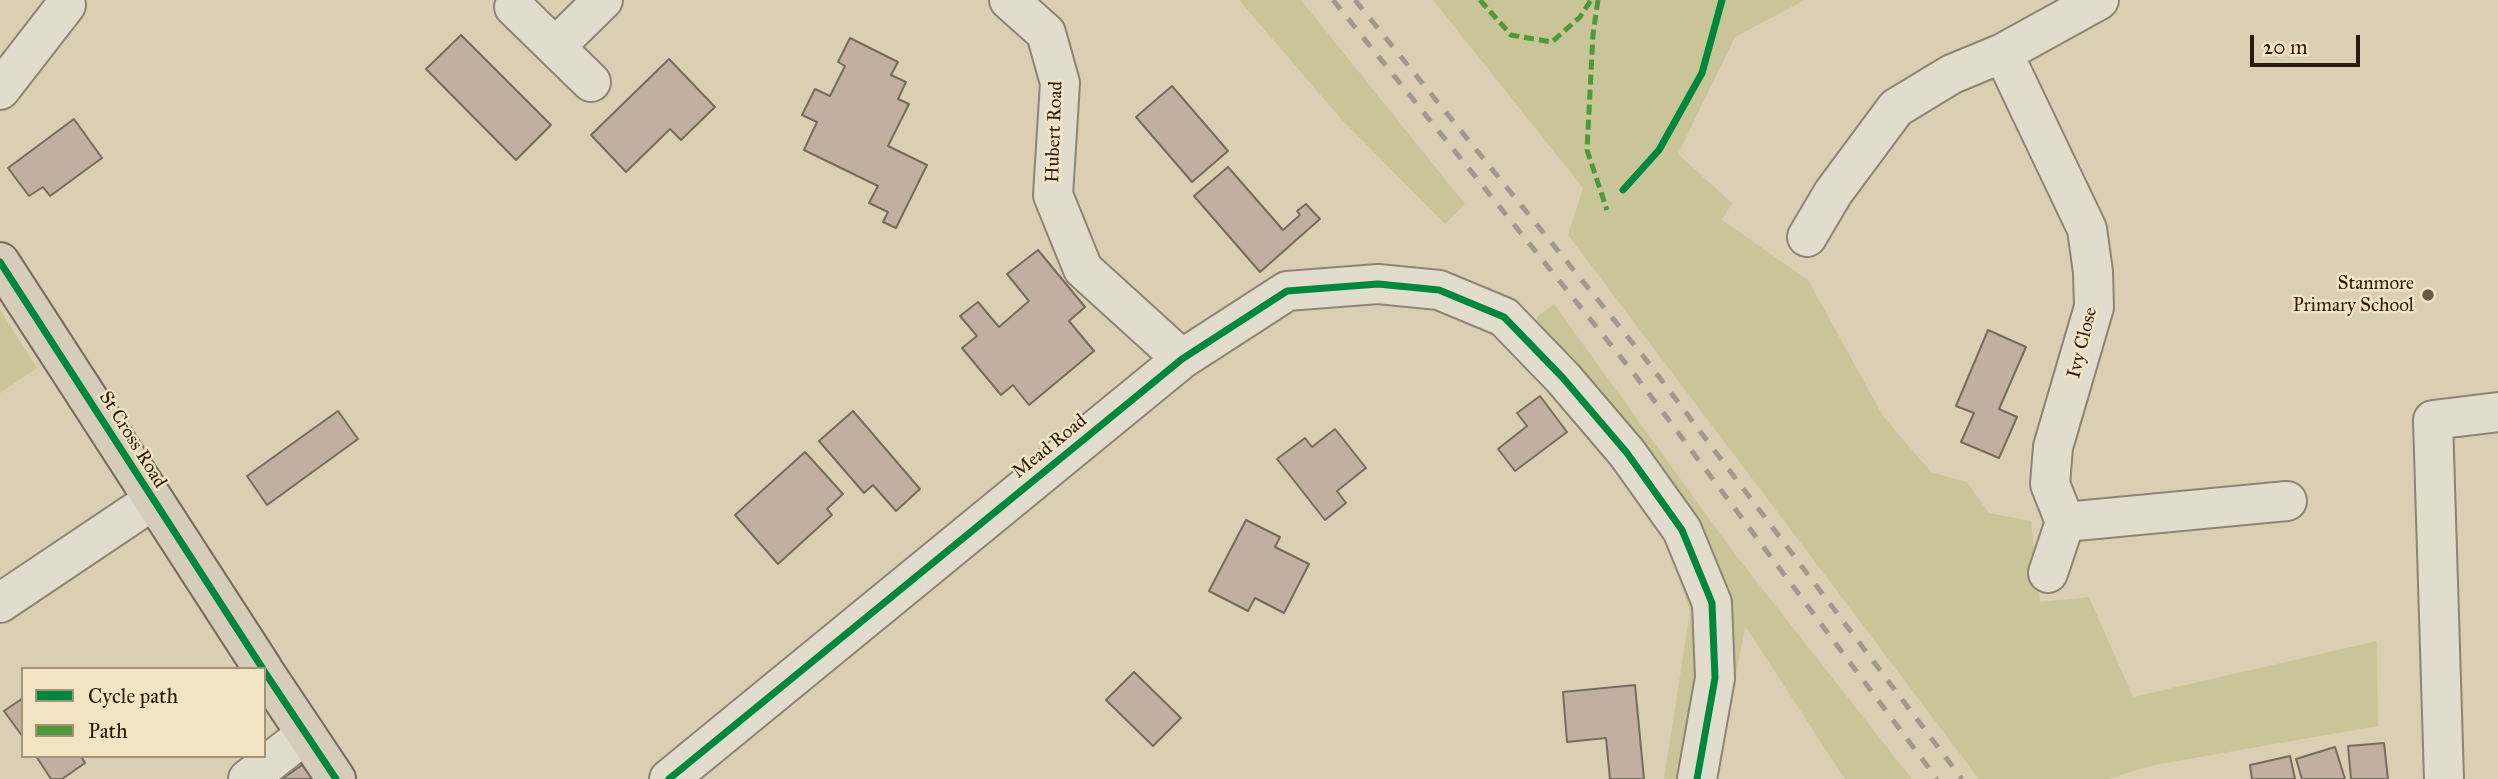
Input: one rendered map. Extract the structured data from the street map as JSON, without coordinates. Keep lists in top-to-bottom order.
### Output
{
  "streets": {
    "main road": ["St Cross Road"],
    "street": ["Hubert Road", "Ivy Close", "Mead Road"]
  },
  "crossings": [
    ["Hubert Road", "Mead Road"]
  ],
  "places": ["Stanmore Primary School"],
  "legend": ["Cycle path", "Path"],
  "scale_bar": "20 m"
}
